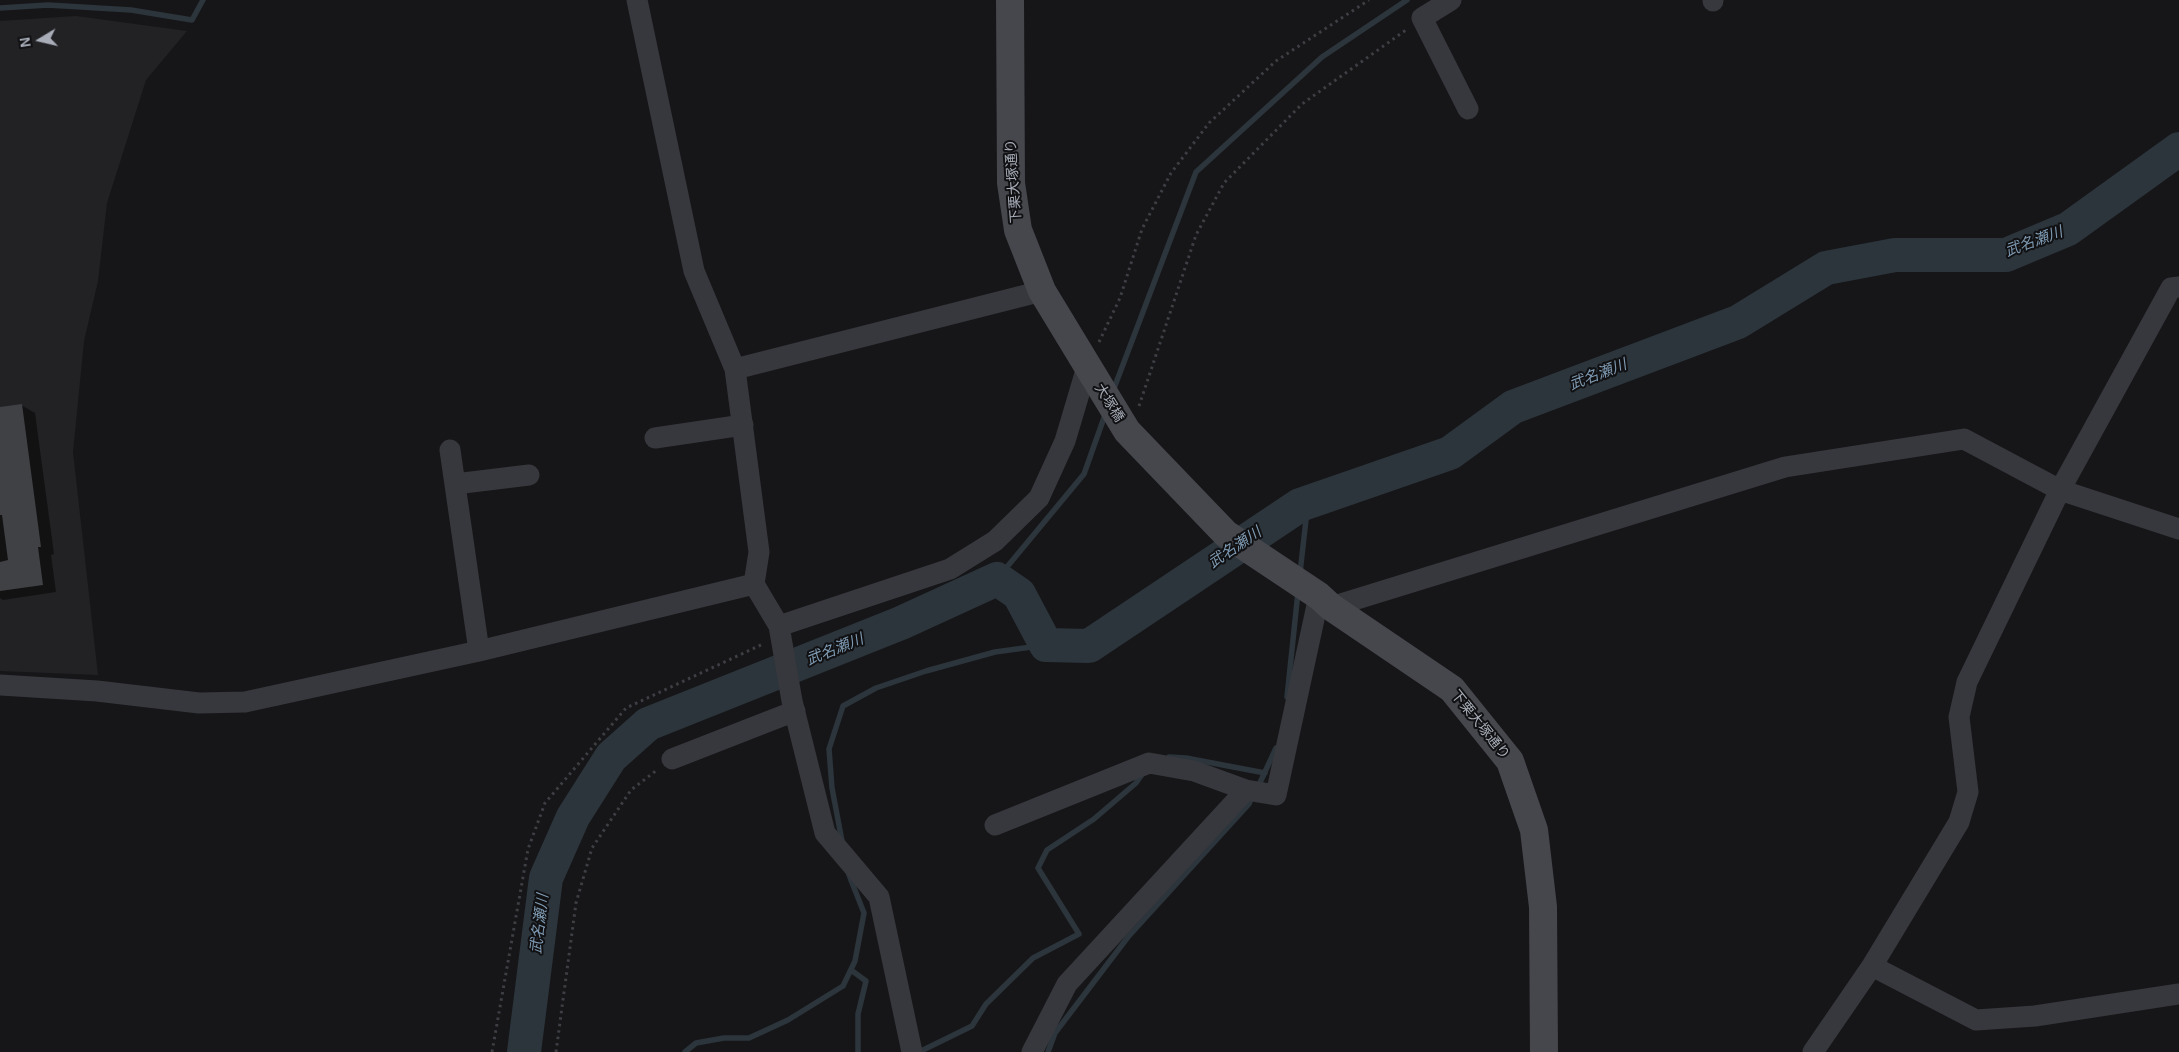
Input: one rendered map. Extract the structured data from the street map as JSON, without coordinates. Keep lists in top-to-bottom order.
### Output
{
  "streets": {
    "street": ["下栗大塚通り", "大塚橋"]
  },
  "crossings": [
    ["下栗大塚通り", "大塚橋"]
  ],
  "water": ["武名瀬川"],
  "north": "left"
}
